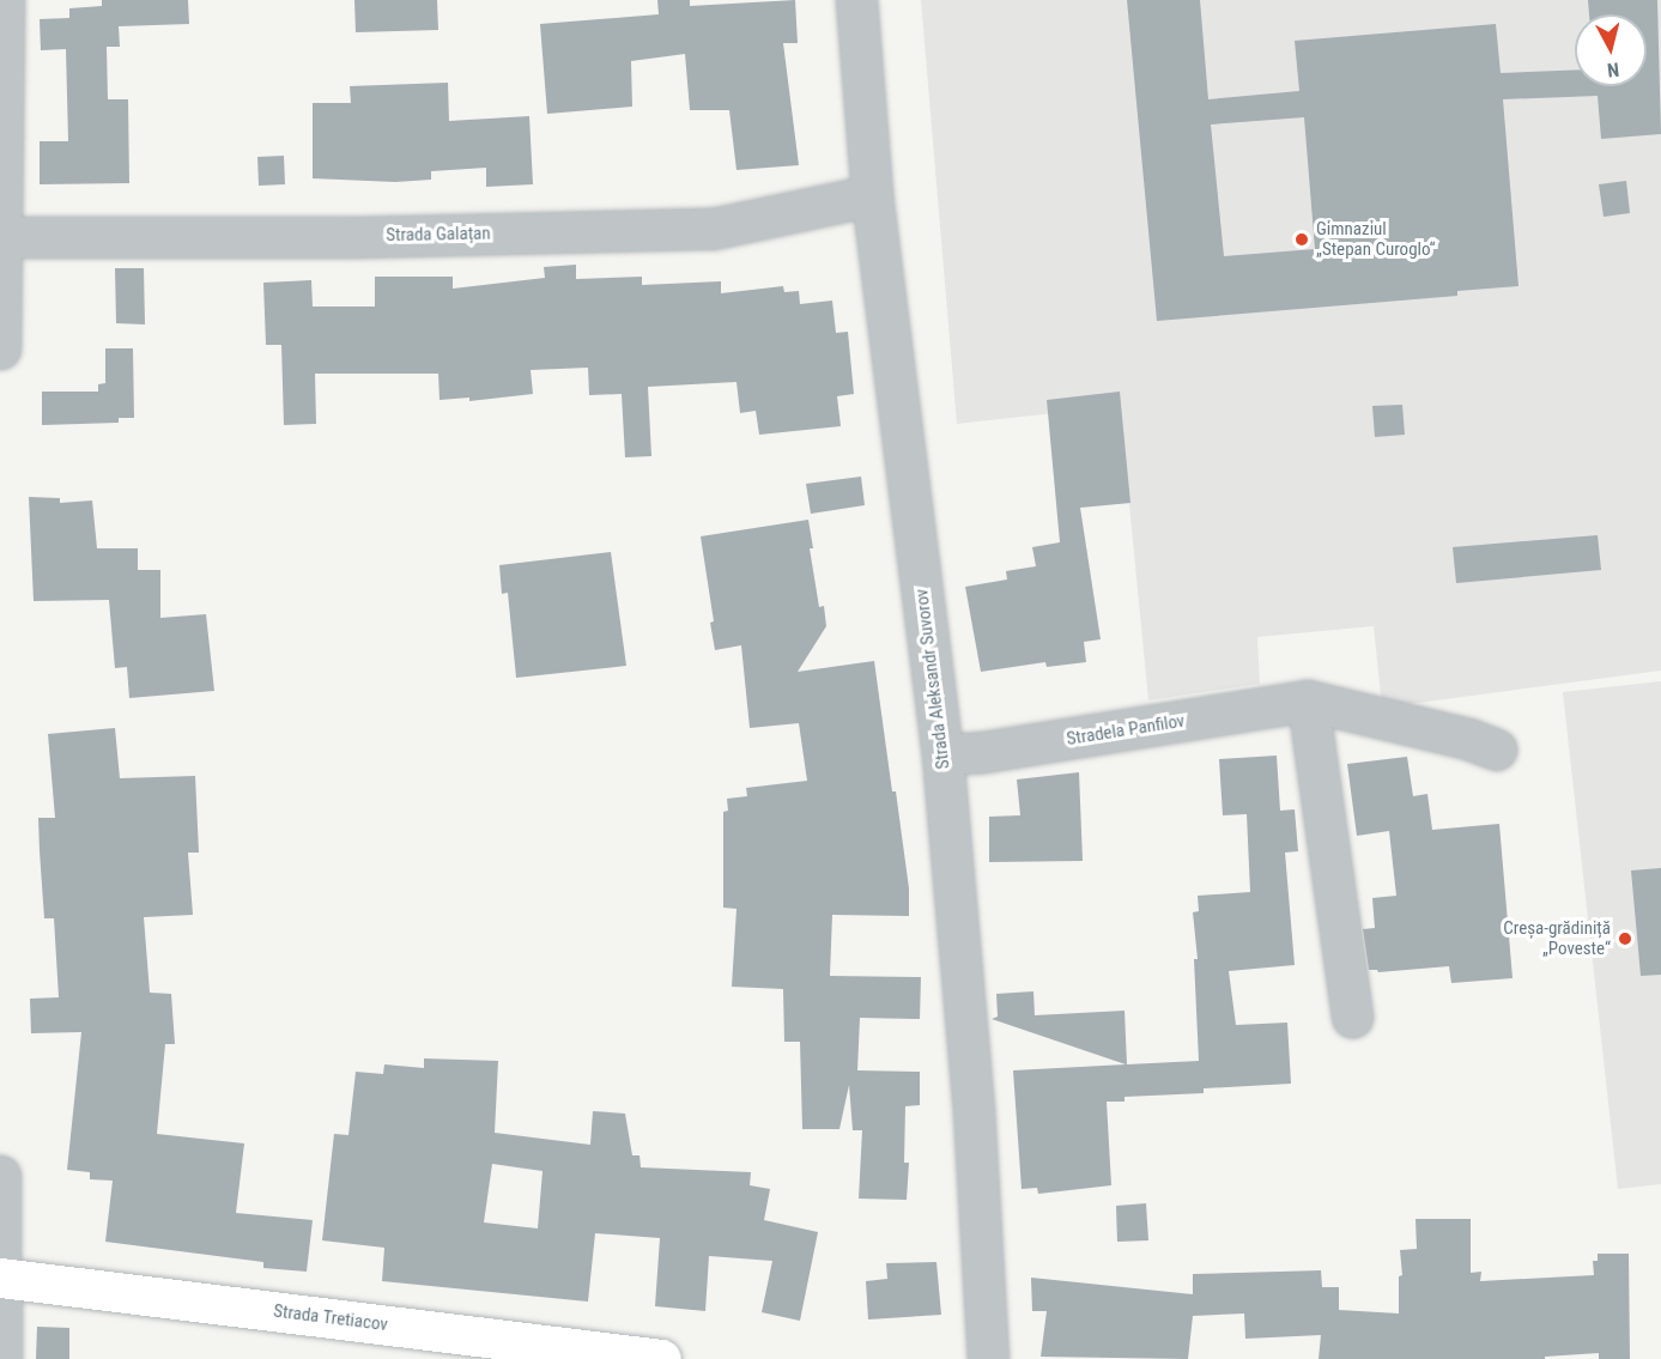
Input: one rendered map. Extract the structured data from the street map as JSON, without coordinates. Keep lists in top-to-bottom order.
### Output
{
  "streets": {
    "street": [
      "Strada Galațan",
      "Strada Aleksandr Suvorov",
      "Stradela Panfilov",
      "Strada Tretiacov"
    ]
  },
  "crossings": [
    ["Strada Galațan", "Strada Aleksandr Suvorov"],
    ["Strada Aleksandr Suvorov", "Stradela Panfilov"]
  ],
  "places": ["Gimnaziul „Stepan Curoglo“", "Creșa-grădiniță „Poveste“"],
  "north": "bottom"
}
